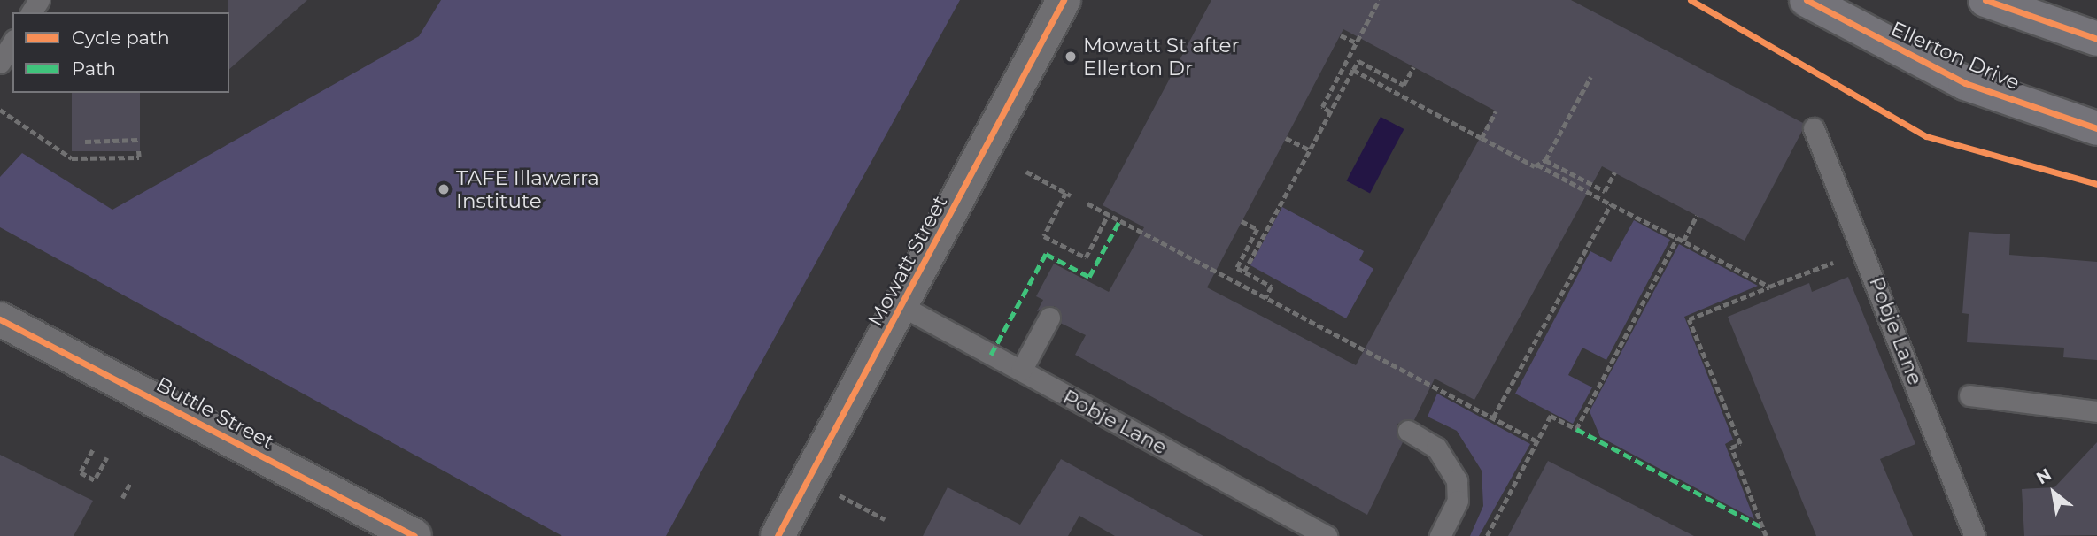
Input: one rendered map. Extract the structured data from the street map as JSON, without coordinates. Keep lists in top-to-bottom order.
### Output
{
  "streets": {
    "main road": ["Ellerton Drive"],
    "street": ["Mowatt Street", "Buttle Street"],
    "lane": ["Pobje Lane"]
  },
  "crossings": [
    ["Mowatt Street", "Pobje Lane"]
  ],
  "places": ["Mowatt St after Ellerton Dr", "TAFE Illawarra Institute"],
  "legend": ["Cycle path", "Path"],
  "north": "top left"
}
